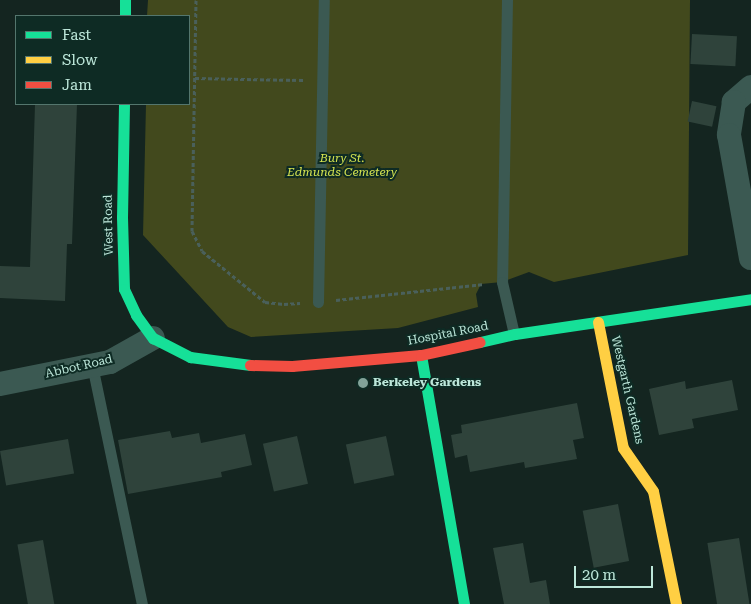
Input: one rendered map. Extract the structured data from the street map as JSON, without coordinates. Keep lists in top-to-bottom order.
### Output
{
  "streets": {
    "street": [
      "West Road",
      "Hospital Road",
      "Abbot Road",
      "Westgarth Gardens"
    ]
  },
  "crossings": [
    ["West Road", "Hospital Road"],
    ["West Road", "Abbot Road"],
    ["Hospital Road", "Abbot Road"],
    ["Hospital Road", "Westgarth Gardens"]
  ],
  "parks": ["Bury St. Edmunds Cemetery"],
  "places": ["Berkeley Gardens"],
  "legend": ["Fast", "Slow", "Jam"],
  "scale_bar": "20 m"
}
